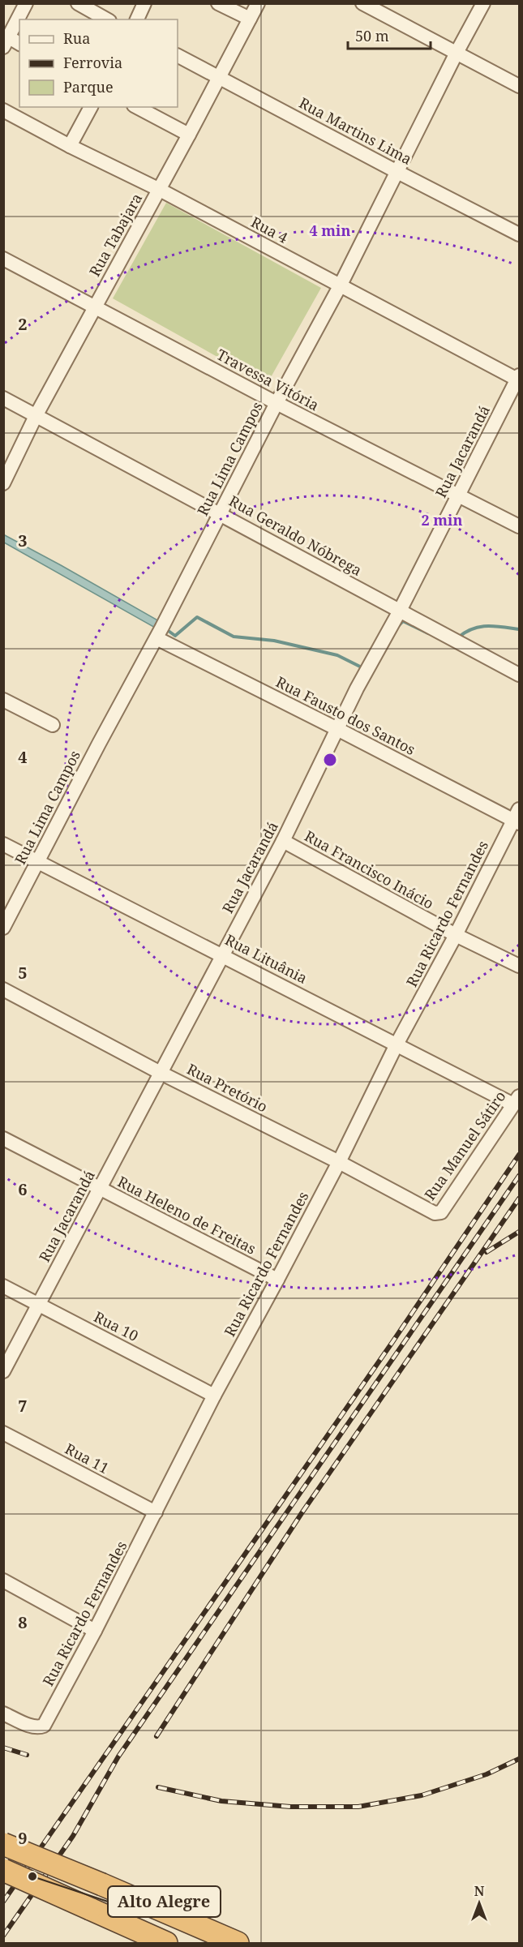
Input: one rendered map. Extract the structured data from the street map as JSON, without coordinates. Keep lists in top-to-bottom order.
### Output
{
  "streets": {
    "street": [
      "Rua Martins Lima",
      "Rua 4",
      "Rua Tabajara",
      "Travessa Vitória",
      "Rua Jacarandá",
      "Rua Lima Campos",
      "Rua Geraldo Nóbrega",
      "Rua Fausto dos Santos",
      "Rua Francisco Inácio",
      "Rua Ricardo Fernandes",
      "Rua Lituânia",
      "Rua Pretório",
      "Rua Manuel Sátiro",
      "Rua Heleno de Freitas",
      "Rua 10",
      "Rua 11"
    ]
  },
  "crossings": [
    ["Rua Martins Lima", "Rua Tabajara"],
    ["Rua Martins Lima", "Rua Lima Campos"],
    ["Rua 4", "Rua Tabajara"],
    ["Rua 4", "Rua Jacarandá"],
    ["Rua 4", "Rua Lima Campos"],
    ["Rua Tabajara", "Travessa Vitória"],
    ["Rua Tabajara", "Rua Geraldo Nóbrega"],
    ["Travessa Vitória", "Rua Jacarandá"],
    ["Travessa Vitória", "Rua Lima Campos"],
    ["Rua Jacarandá", "Rua Geraldo Nóbrega"],
    ["Rua Jacarandá", "Rua Fausto dos Santos"],
    ["Rua Jacarandá", "Rua Francisco Inácio"],
    ["Rua Jacarandá", "Rua Lituânia"],
    ["Rua Jacarandá", "Rua Pretório"],
    ["Rua Jacarandá", "Rua Heleno de Freitas"],
    ["Rua Jacarandá", "Rua 10"],
    ["Rua Lima Campos", "Rua Geraldo Nóbrega"],
    ["Rua Lima Campos", "Rua Fausto dos Santos"],
    ["Rua Lima Campos", "Rua Lituânia"],
    ["Rua Fausto dos Santos", "Rua Ricardo Fernandes"],
    ["Rua Francisco Inácio", "Rua Ricardo Fernandes"],
    ["Rua Ricardo Fernandes", "Rua Lituânia"],
    ["Rua Ricardo Fernandes", "Rua Pretório"],
    ["Rua Ricardo Fernandes", "Rua Heleno de Freitas"],
    ["Rua Ricardo Fernandes", "Rua 10"],
    ["Rua Ricardo Fernandes", "Rua 11"],
    ["Rua Lituânia", "Rua Manuel Sátiro"],
    ["Rua Pretório", "Rua Manuel Sátiro"]
  ],
  "places": ["Alto Alegre"],
  "legend": ["Rua", "Ferrovia", "Parque"],
  "scale_bar": "50 m",
  "north": "top",
  "grid": {
    "rows": [
      "2",
      "3",
      "4",
      "5",
      "6",
      "7",
      "8",
      "9"
    ]
  },
  "rings": ["4 min", "2 min"]
}
